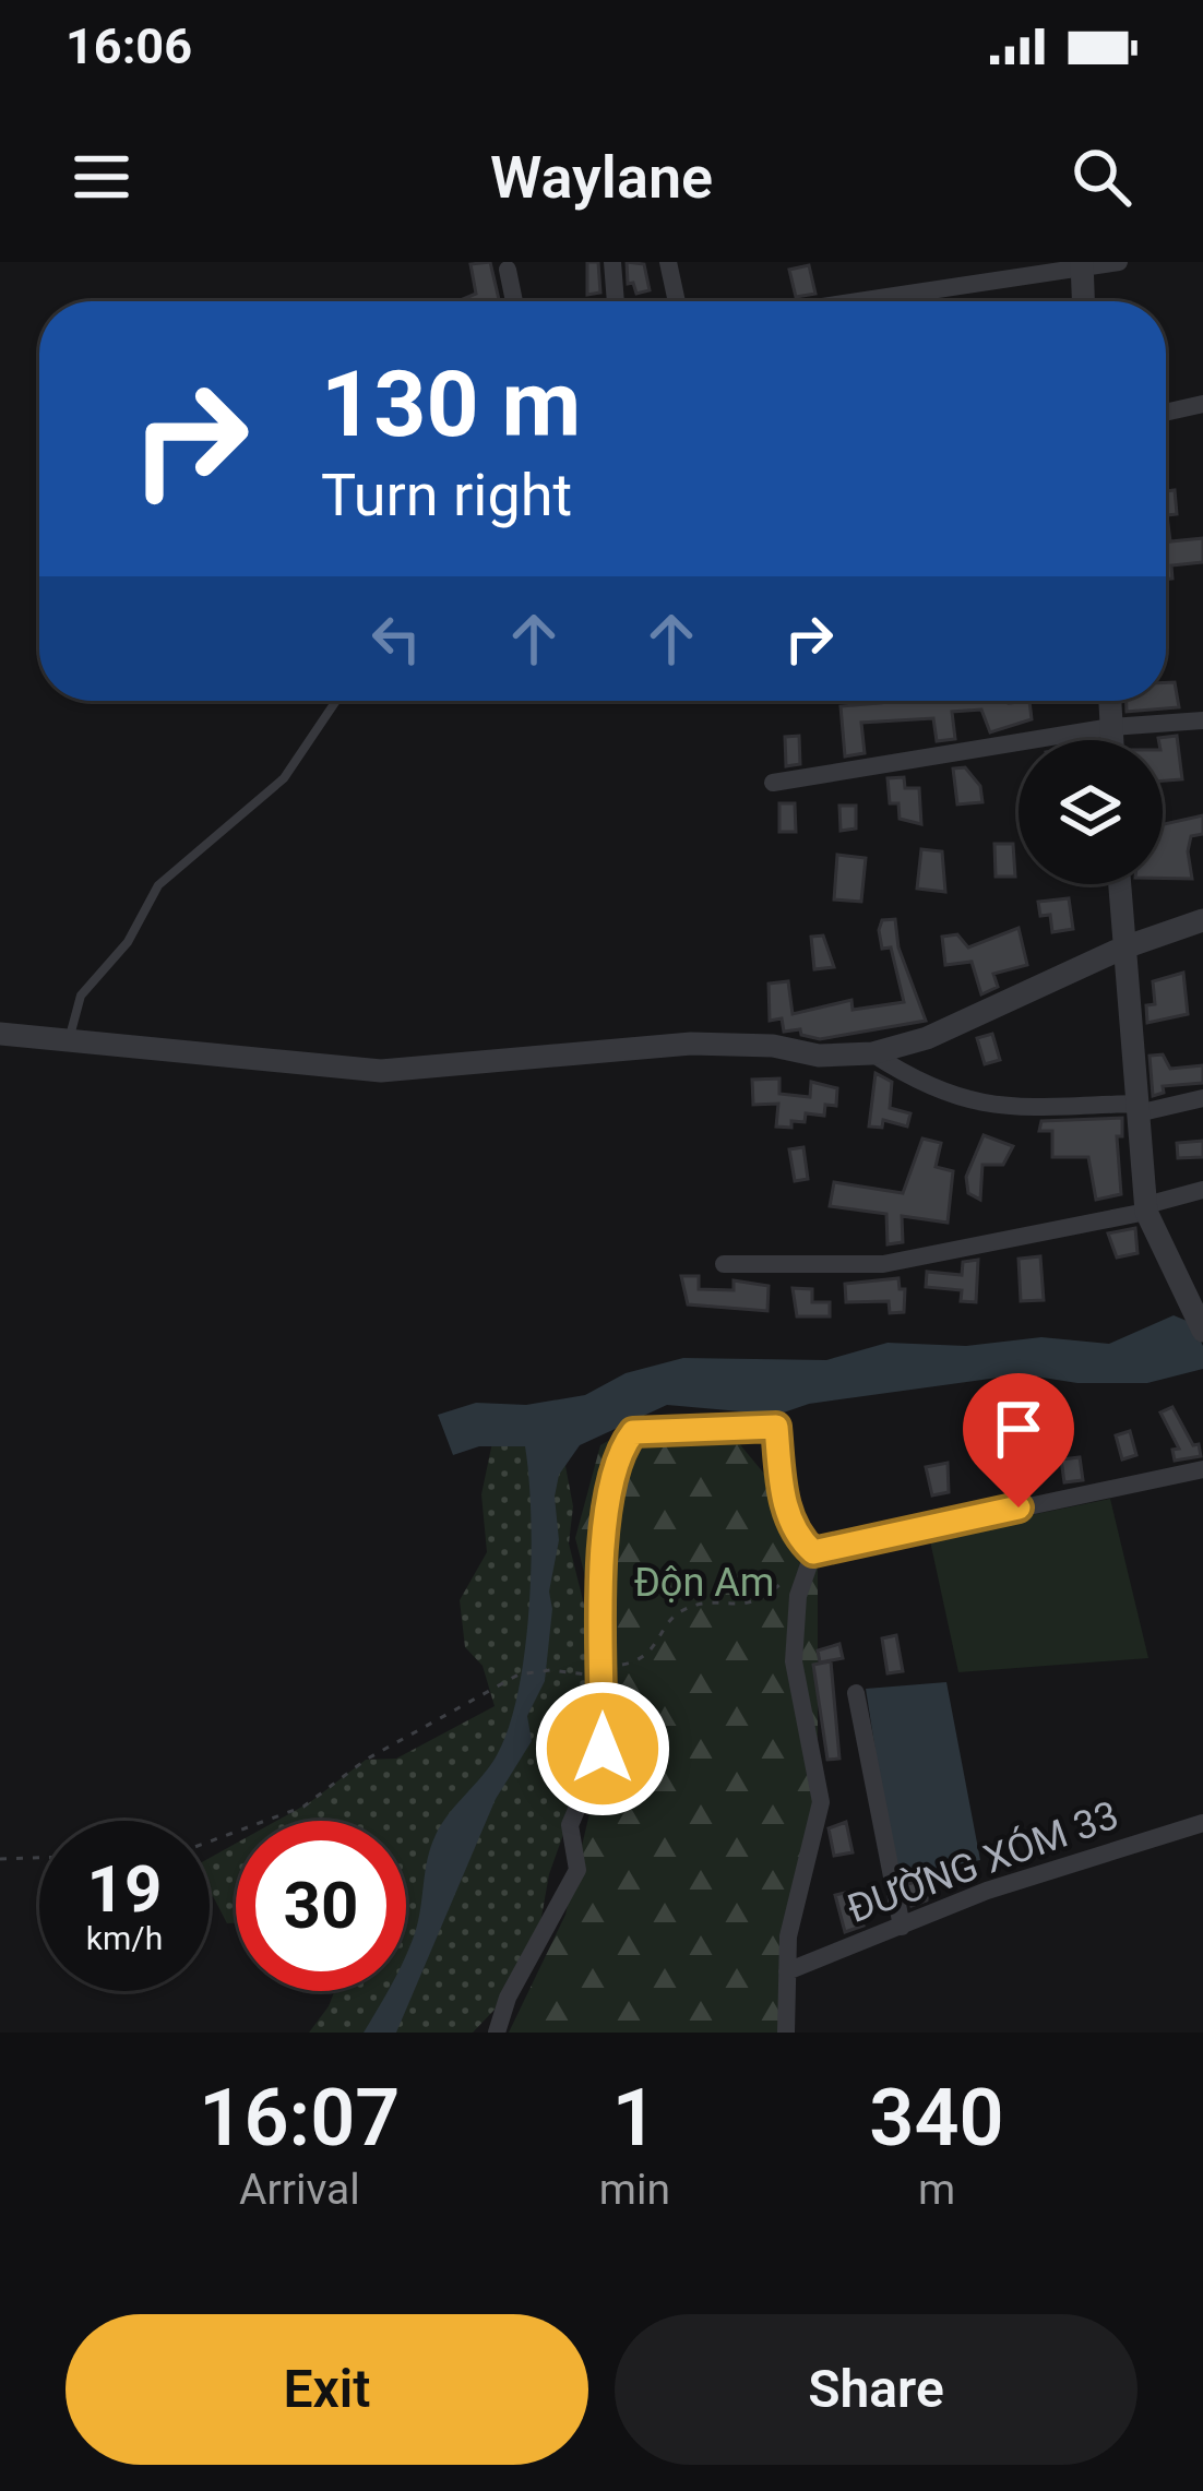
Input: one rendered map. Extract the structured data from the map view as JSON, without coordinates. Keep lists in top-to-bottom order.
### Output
{
  "streets": {
    "street": ["ĐƯỜNG XÓM 33"]
  },
  "parks": ["Độn Am"],
  "page": {
    "status": "16:06",
    "header": "Waylane",
    "turn": ["130 m", "Turn right"],
    "speed": "19 km/h",
    "limit": "30",
    "eta": [
      "16:07",
      "Arrival",
      "1",
      "min",
      "340",
      "m"
    ],
    "buttons": ["Exit", "Share"]
  }
}
